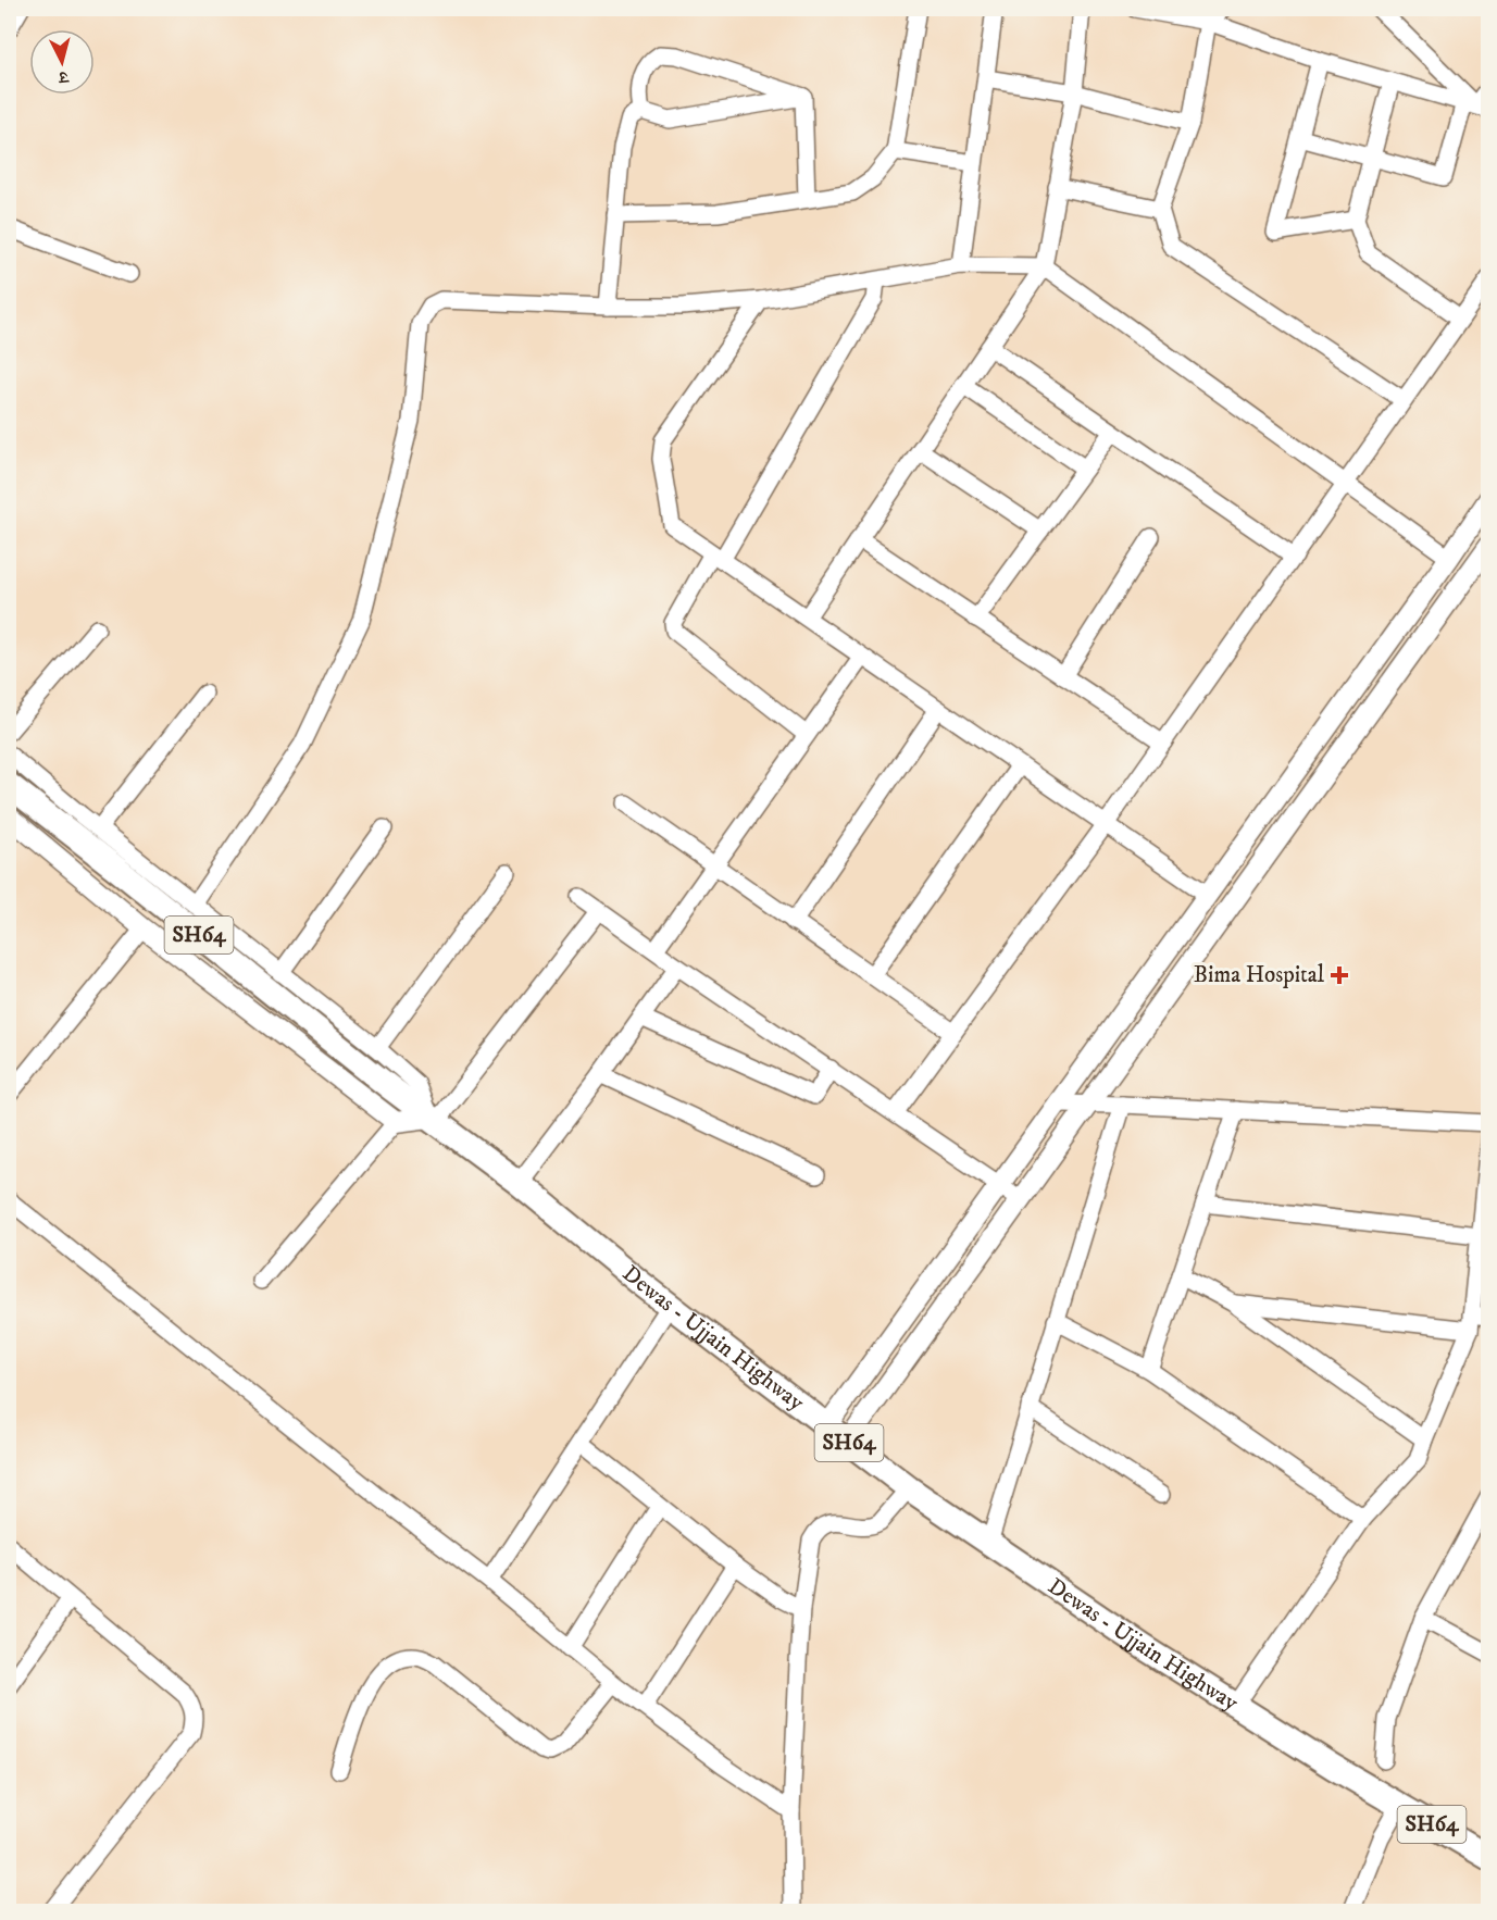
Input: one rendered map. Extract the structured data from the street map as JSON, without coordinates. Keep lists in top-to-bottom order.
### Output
{
  "streets": {
    "main road": ["SH64", "Dewas - Ujjain Highway"]
  },
  "places": {
    "health": ["Bima Hospital"]
  },
  "north": "bottom"
}
